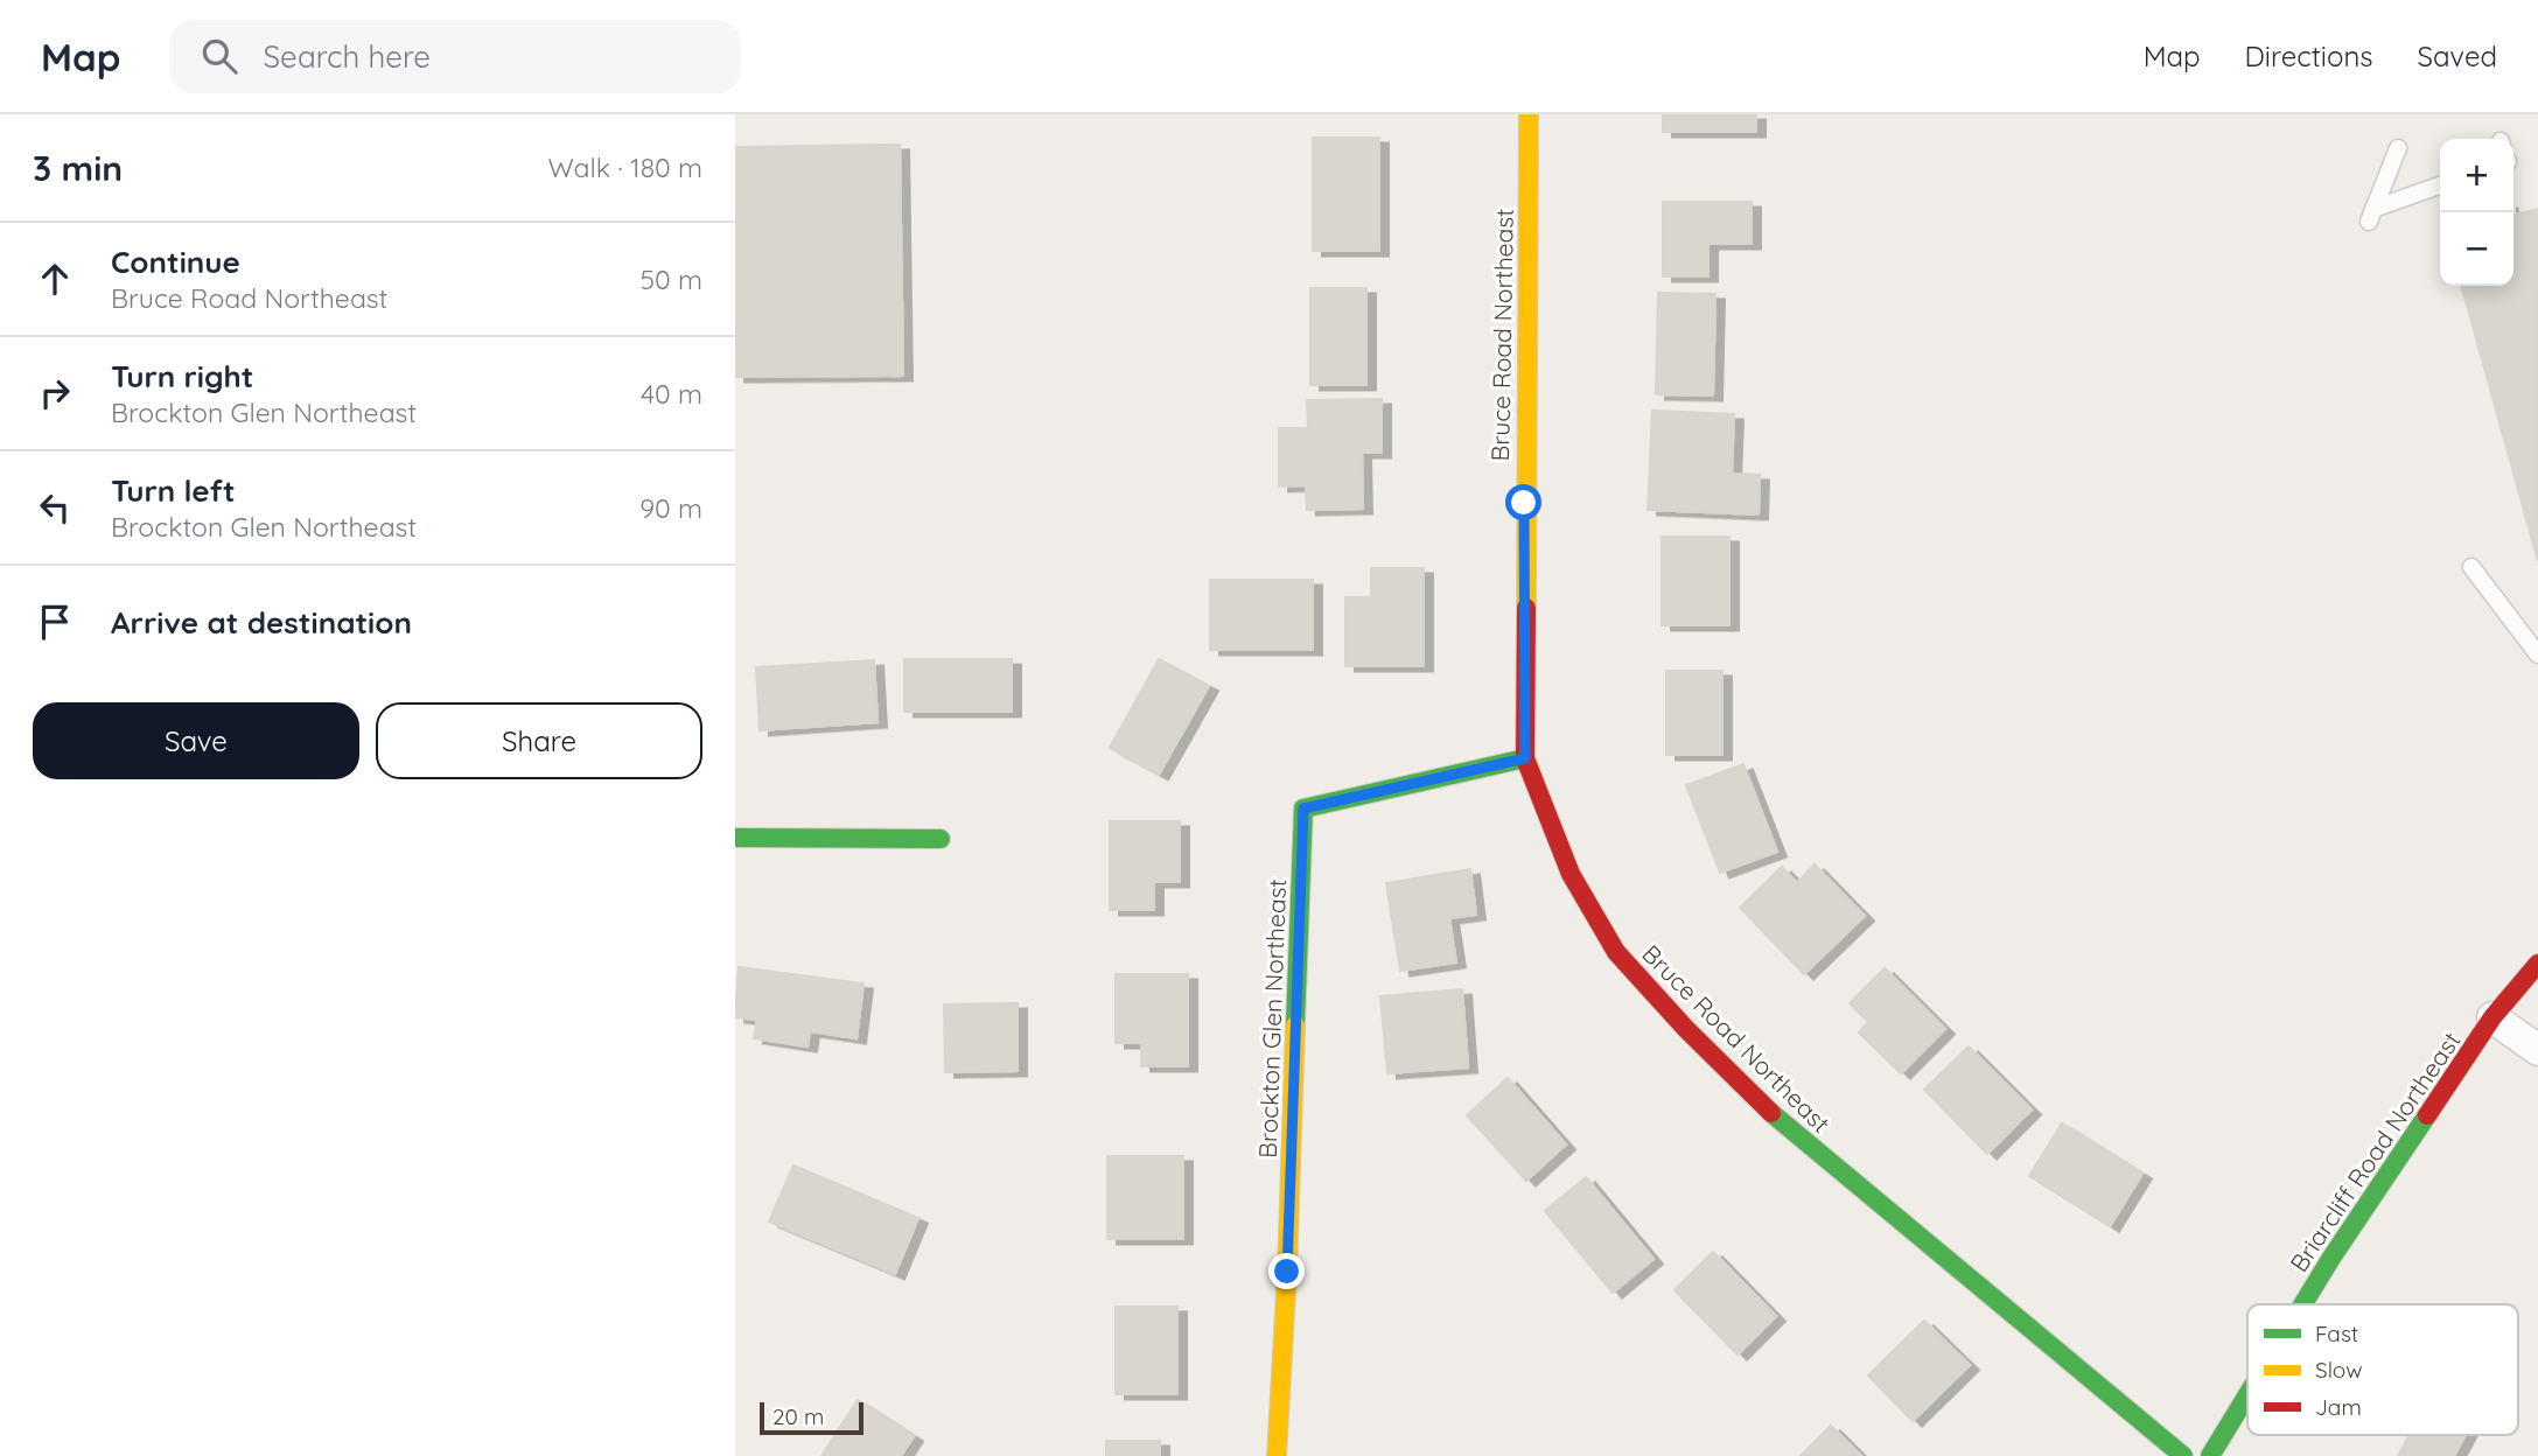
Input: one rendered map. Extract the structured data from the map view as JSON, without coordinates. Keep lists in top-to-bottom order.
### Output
{
  "streets": {
    "street": ["Bruce Road Northeast", "Brockton Glen Northeast", "Briarcliff Road Northeast"]
  },
  "crossings": [
    ["Bruce Road Northeast", "Brockton Glen Northeast"]
  ],
  "legend": ["Fast", "Slow", "Jam"],
  "scale_bar": "20 m",
  "page": {
    "header": "Map",
    "search": "Search here",
    "nav": ["Map", "Directions", "Saved"],
    "heading": ["3 min", "Walk · 180 m"],
    "map_buttons": ["+", "−"],
    "list": [
      ["Continue", "Bruce Road Northeast", "50 m"],
      ["Turn right", "Brockton Glen Northeast", "40 m"],
      ["Turn left", "Brockton Glen Northeast", "90 m"],
      "Arrive at destination"
    ],
    "buttons": ["Save", "Share"],
    "scale": "20 m"
  }
}
